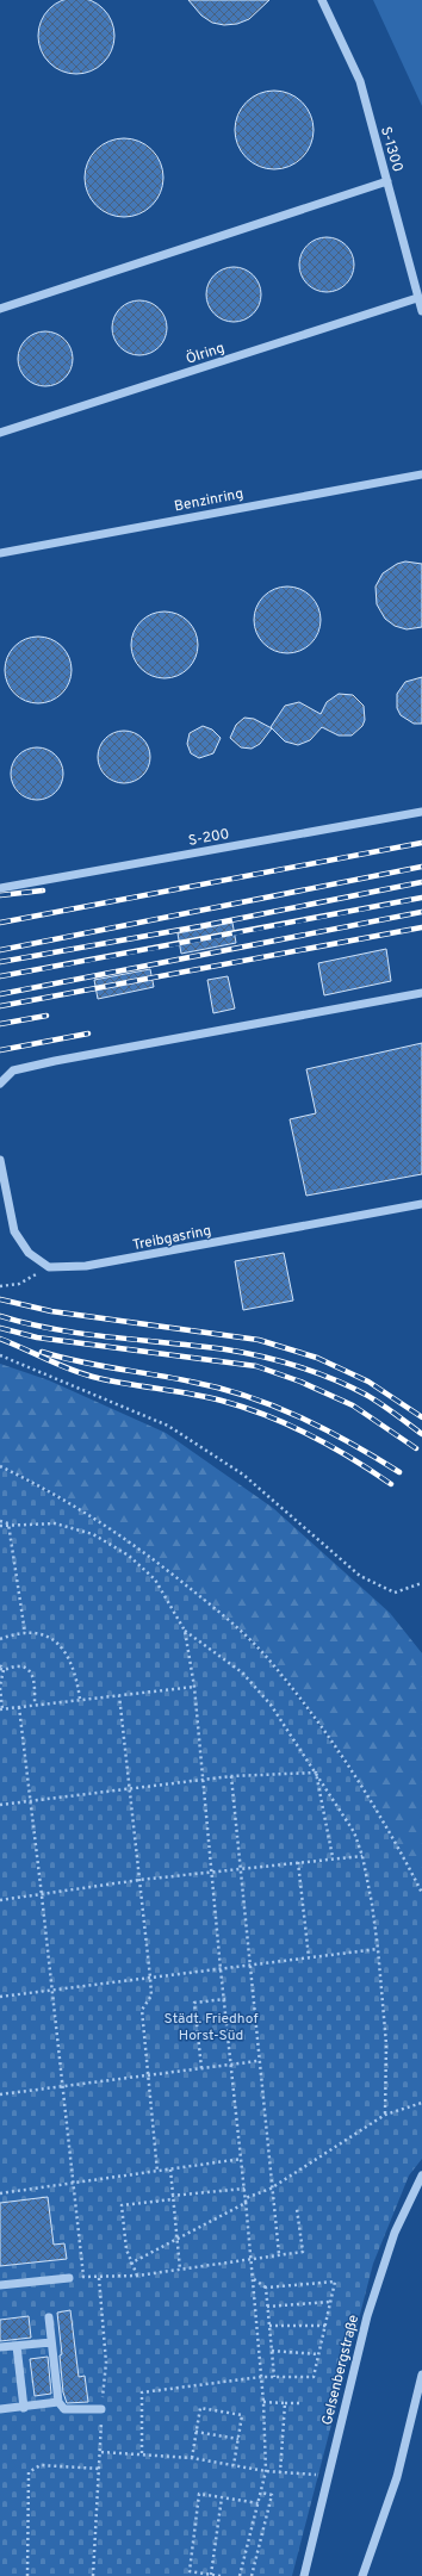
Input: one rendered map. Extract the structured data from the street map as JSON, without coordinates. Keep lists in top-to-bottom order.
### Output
{
  "streets": {
    "street": [
      "S-1300",
      "Ölring",
      "Benzinring",
      "S-200",
      "Treibgasring",
      "Gelsenbergstraße"
    ]
  },
  "crossings": [
    ["S-1300", "Ölring"]
  ],
  "parks": ["Städt. Friedhof Horst-Süd"]
}
